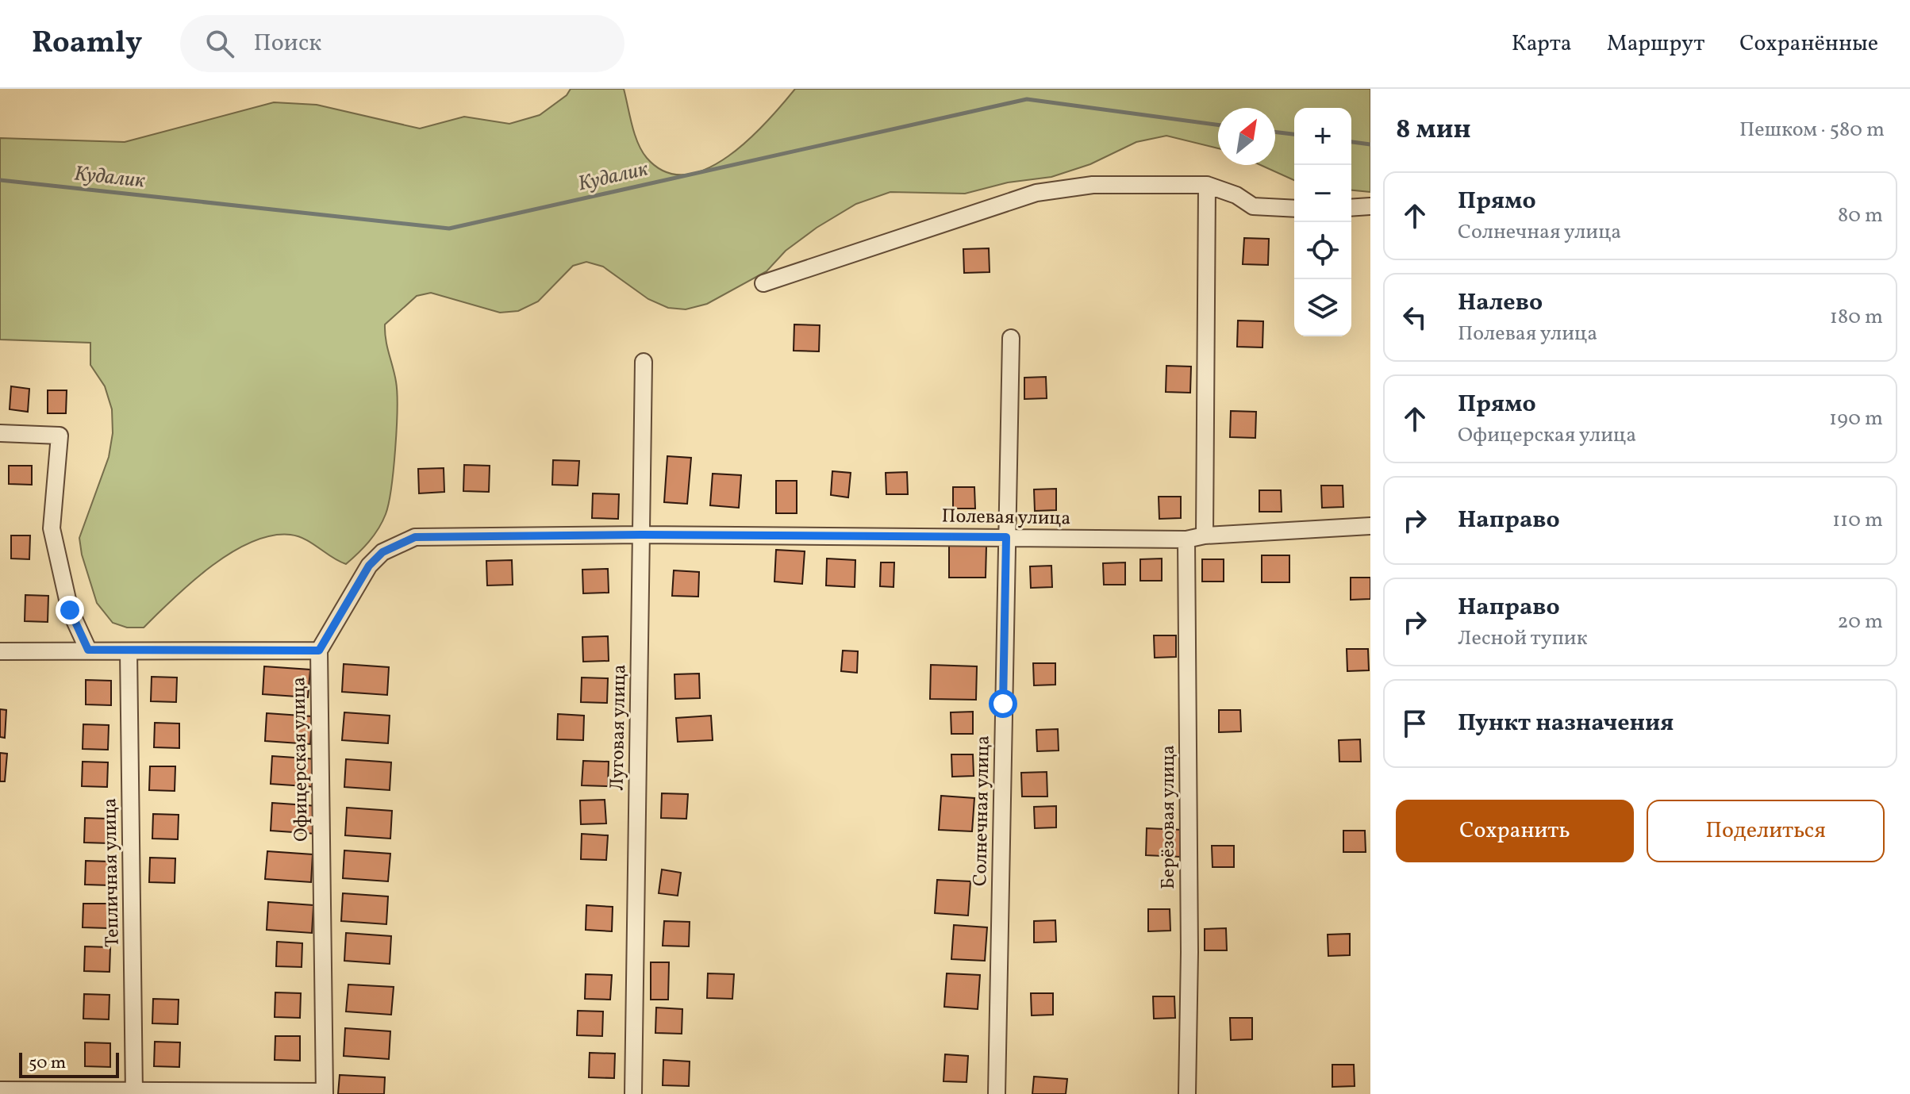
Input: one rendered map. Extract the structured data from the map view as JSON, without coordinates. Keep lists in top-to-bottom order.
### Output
{
  "streets": {
    "street": [
      "Полевая улица",
      "Луговая улица",
      "Офицерская улица",
      "Солнечная улица",
      "Берёзовая улица",
      "Тепличная улица"
    ]
  },
  "crossings": [
    ["Полевая улица", "Луговая улица"],
    ["Полевая улица", "Офицерская улица"],
    ["Полевая улица", "Солнечная улица"],
    ["Полевая улица", "Берёзовая улица"],
    ["Луговая улица", "Офицерская улица"]
  ],
  "water": ["Кудалик"],
  "scale_bar": "50 m",
  "north": "top right",
  "page": {
    "header": "Roamly",
    "search": "Поиск",
    "nav": ["Карта", "Маршрут", "Сохранённые"],
    "heading": ["8 мин", "Пешком · 580 m"],
    "map_buttons": ["+", "−"],
    "list": [
      ["Прямо", "Солнечная улица", "80 m"],
      ["Налево", "Полевая улица", "180 m"],
      ["Прямо", "Офицерская улица", "190 m"],
      ["Направо", "110 m"],
      ["Направо", "Лесной тупик", "20 m"],
      "Пункт назначения"
    ],
    "buttons": ["Сохранить", "Поделиться"],
    "scale": "50 m"
  }
}
